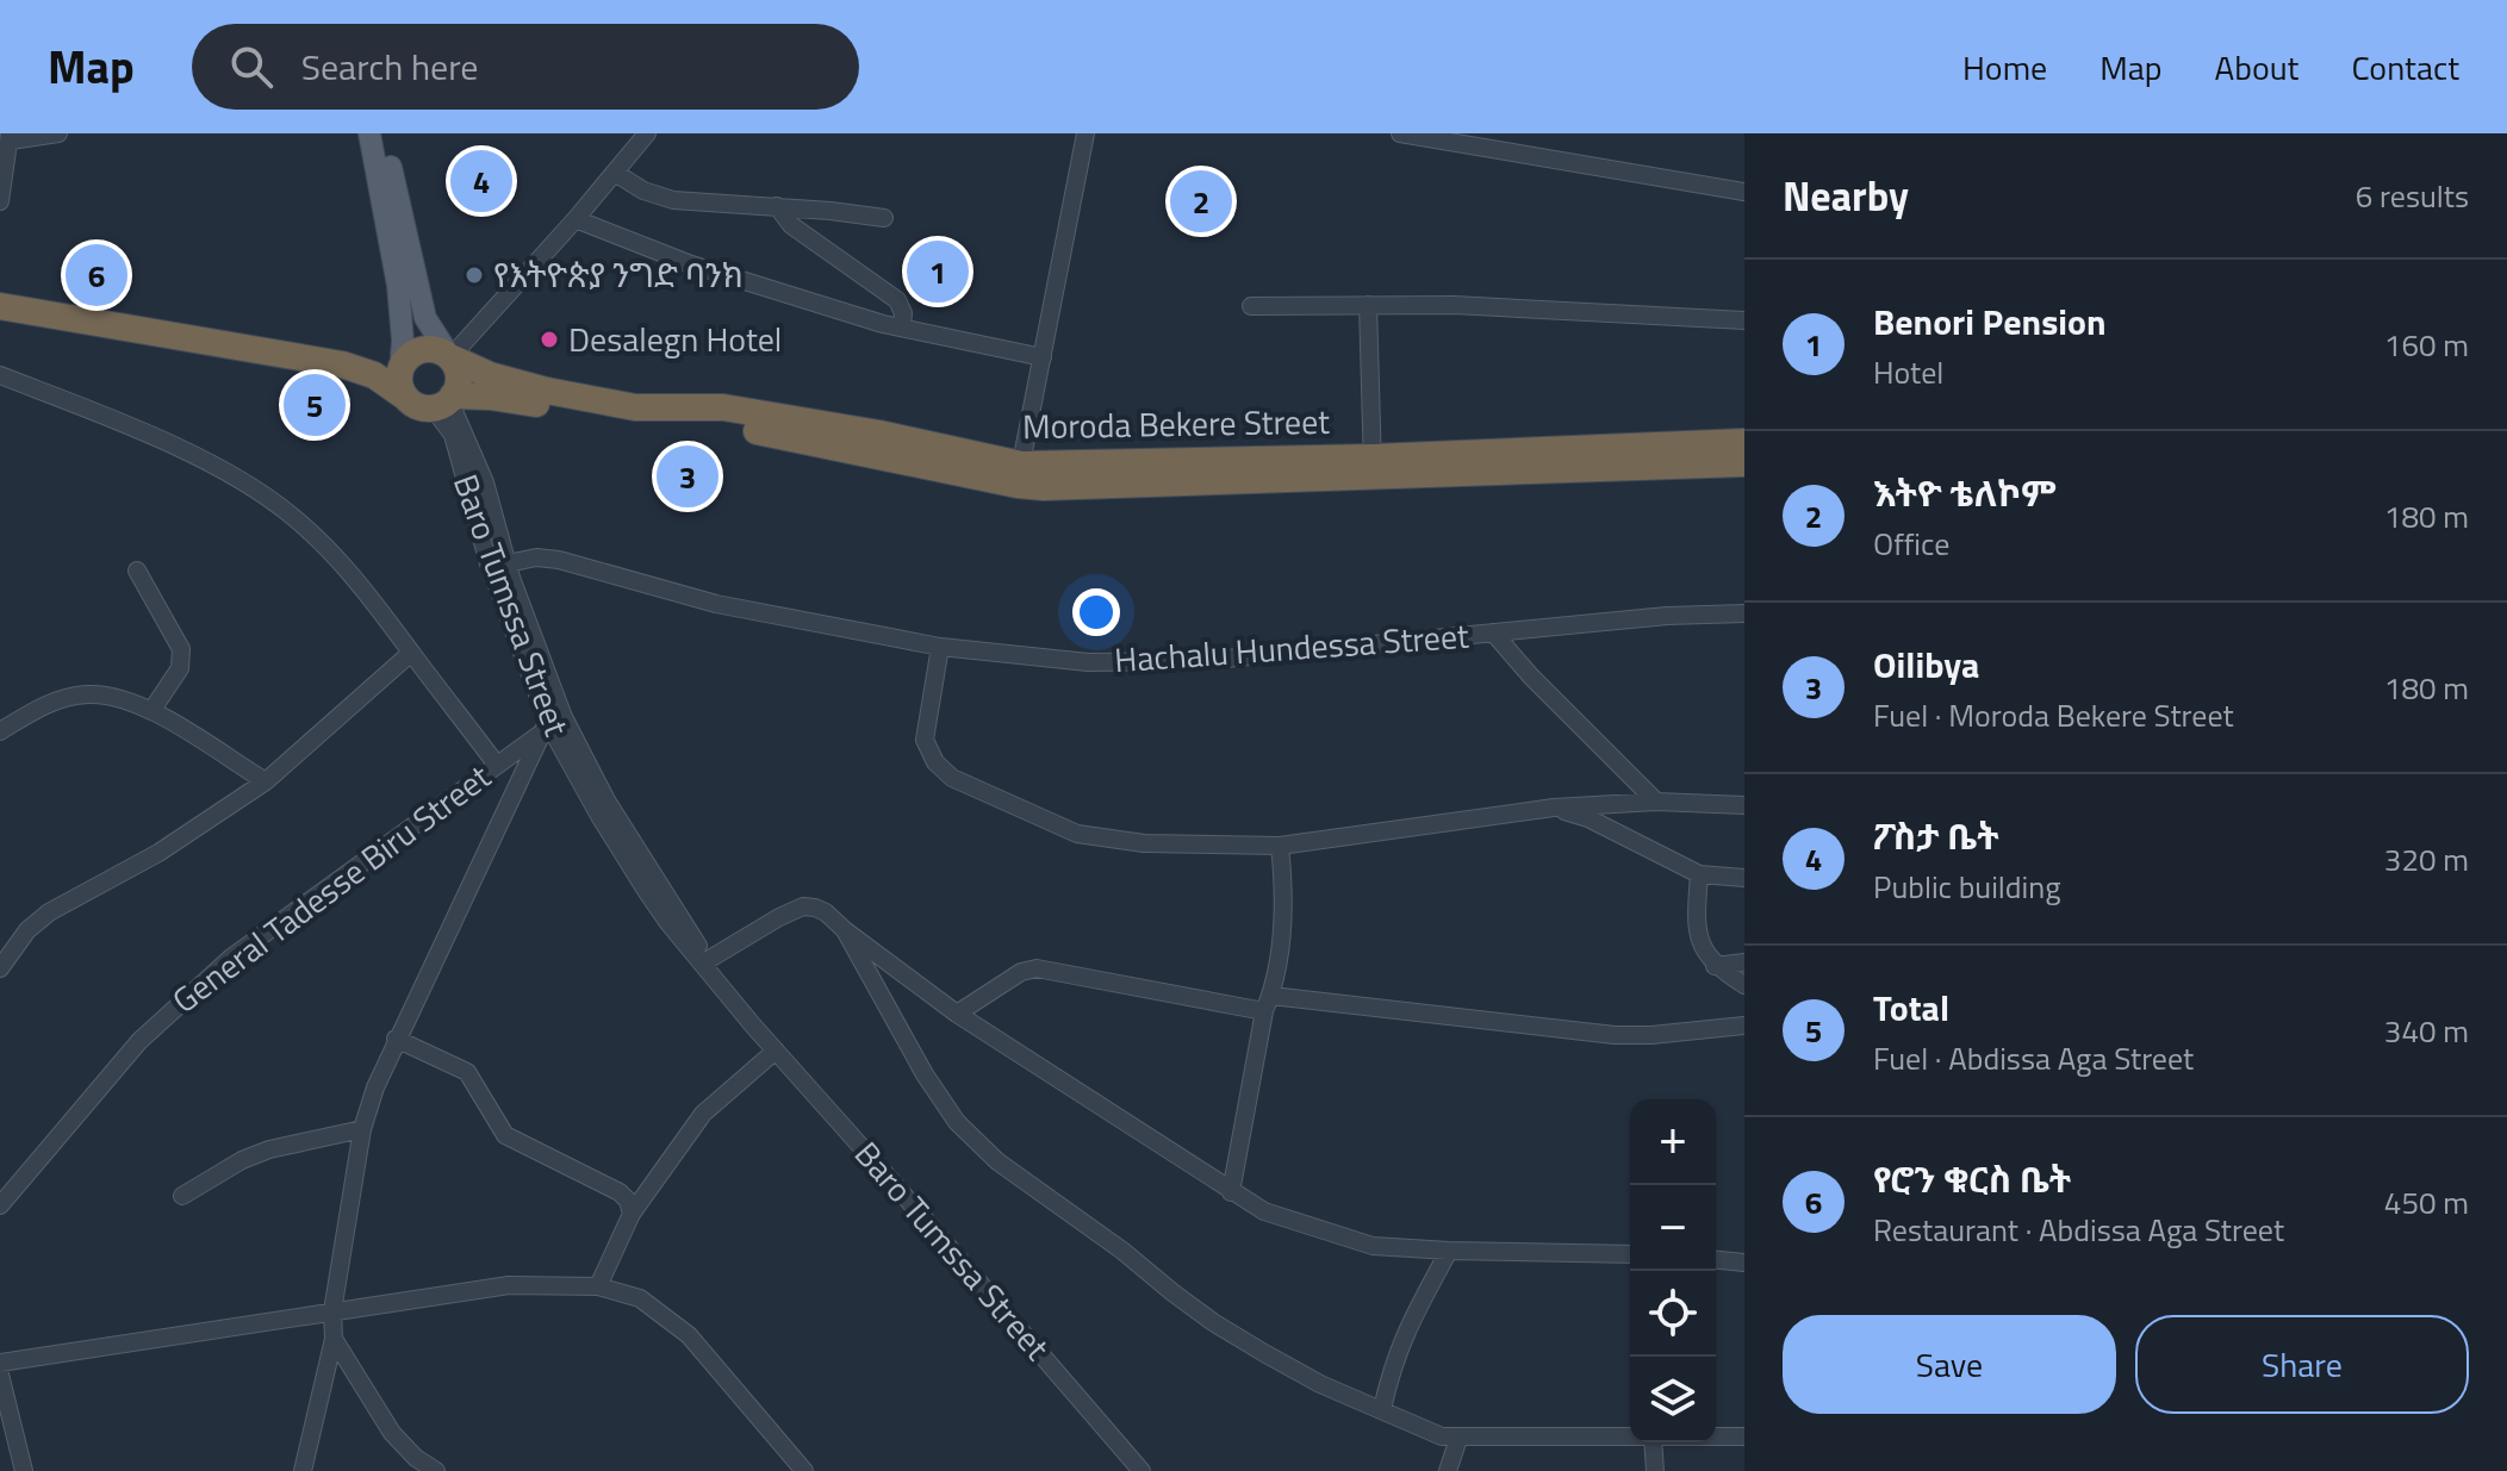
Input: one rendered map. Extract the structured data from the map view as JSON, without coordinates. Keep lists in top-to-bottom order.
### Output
{
  "streets": {
    "highway": ["Moroda Bekere Street"],
    "street": ["Baro Tumssa Street", "Hachalu Hundessa Street", "General Tadesse Biru Street"]
  },
  "crossings": [
    ["Moroda Bekere Street", "Baro Tumssa Street"],
    ["Baro Tumssa Street", "Hachalu Hundessa Street"],
    ["Baro Tumssa Street", "General Tadesse Biru Street"]
  ],
  "places": ["የእትዮጵያ ንግድ ባንክ", "Desalegn Hotel"],
  "page": {
    "header": "Map",
    "search": "Search here",
    "nav": [
      "Home",
      "Map",
      "About",
      "Contact"
    ],
    "heading": ["Nearby", "6 results"],
    "pins": [
      "4",
      "2",
      "1",
      "6",
      "5",
      "3"
    ],
    "list": [
      {
        "mark": "1",
        "name": "Benori Pension",
        "note": "Hotel",
        "value": "160 m"
      },
      {
        "mark": "2",
        "name": "እትዮ ቴለኮም",
        "note": "Office",
        "value": "180 m"
      },
      {
        "mark": "3",
        "name": "Oilibya",
        "note": "Fuel · Moroda Bekere Street",
        "value": "180 m"
      },
      {
        "mark": "4",
        "name": "ፖስታ ቤት",
        "note": "Public building",
        "value": "320 m"
      },
      {
        "mark": "5",
        "name": "Total",
        "note": "Fuel · Abdissa Aga Street",
        "value": "340 m"
      },
      {
        "mark": "6",
        "name": "የሮን ቁርስ ቤት",
        "note": "Restaurant · Abdissa Aga Street",
        "value": "450 m"
      }
    ],
    "map_buttons": ["+", "−"],
    "buttons": ["Save", "Share"]
  }
}
